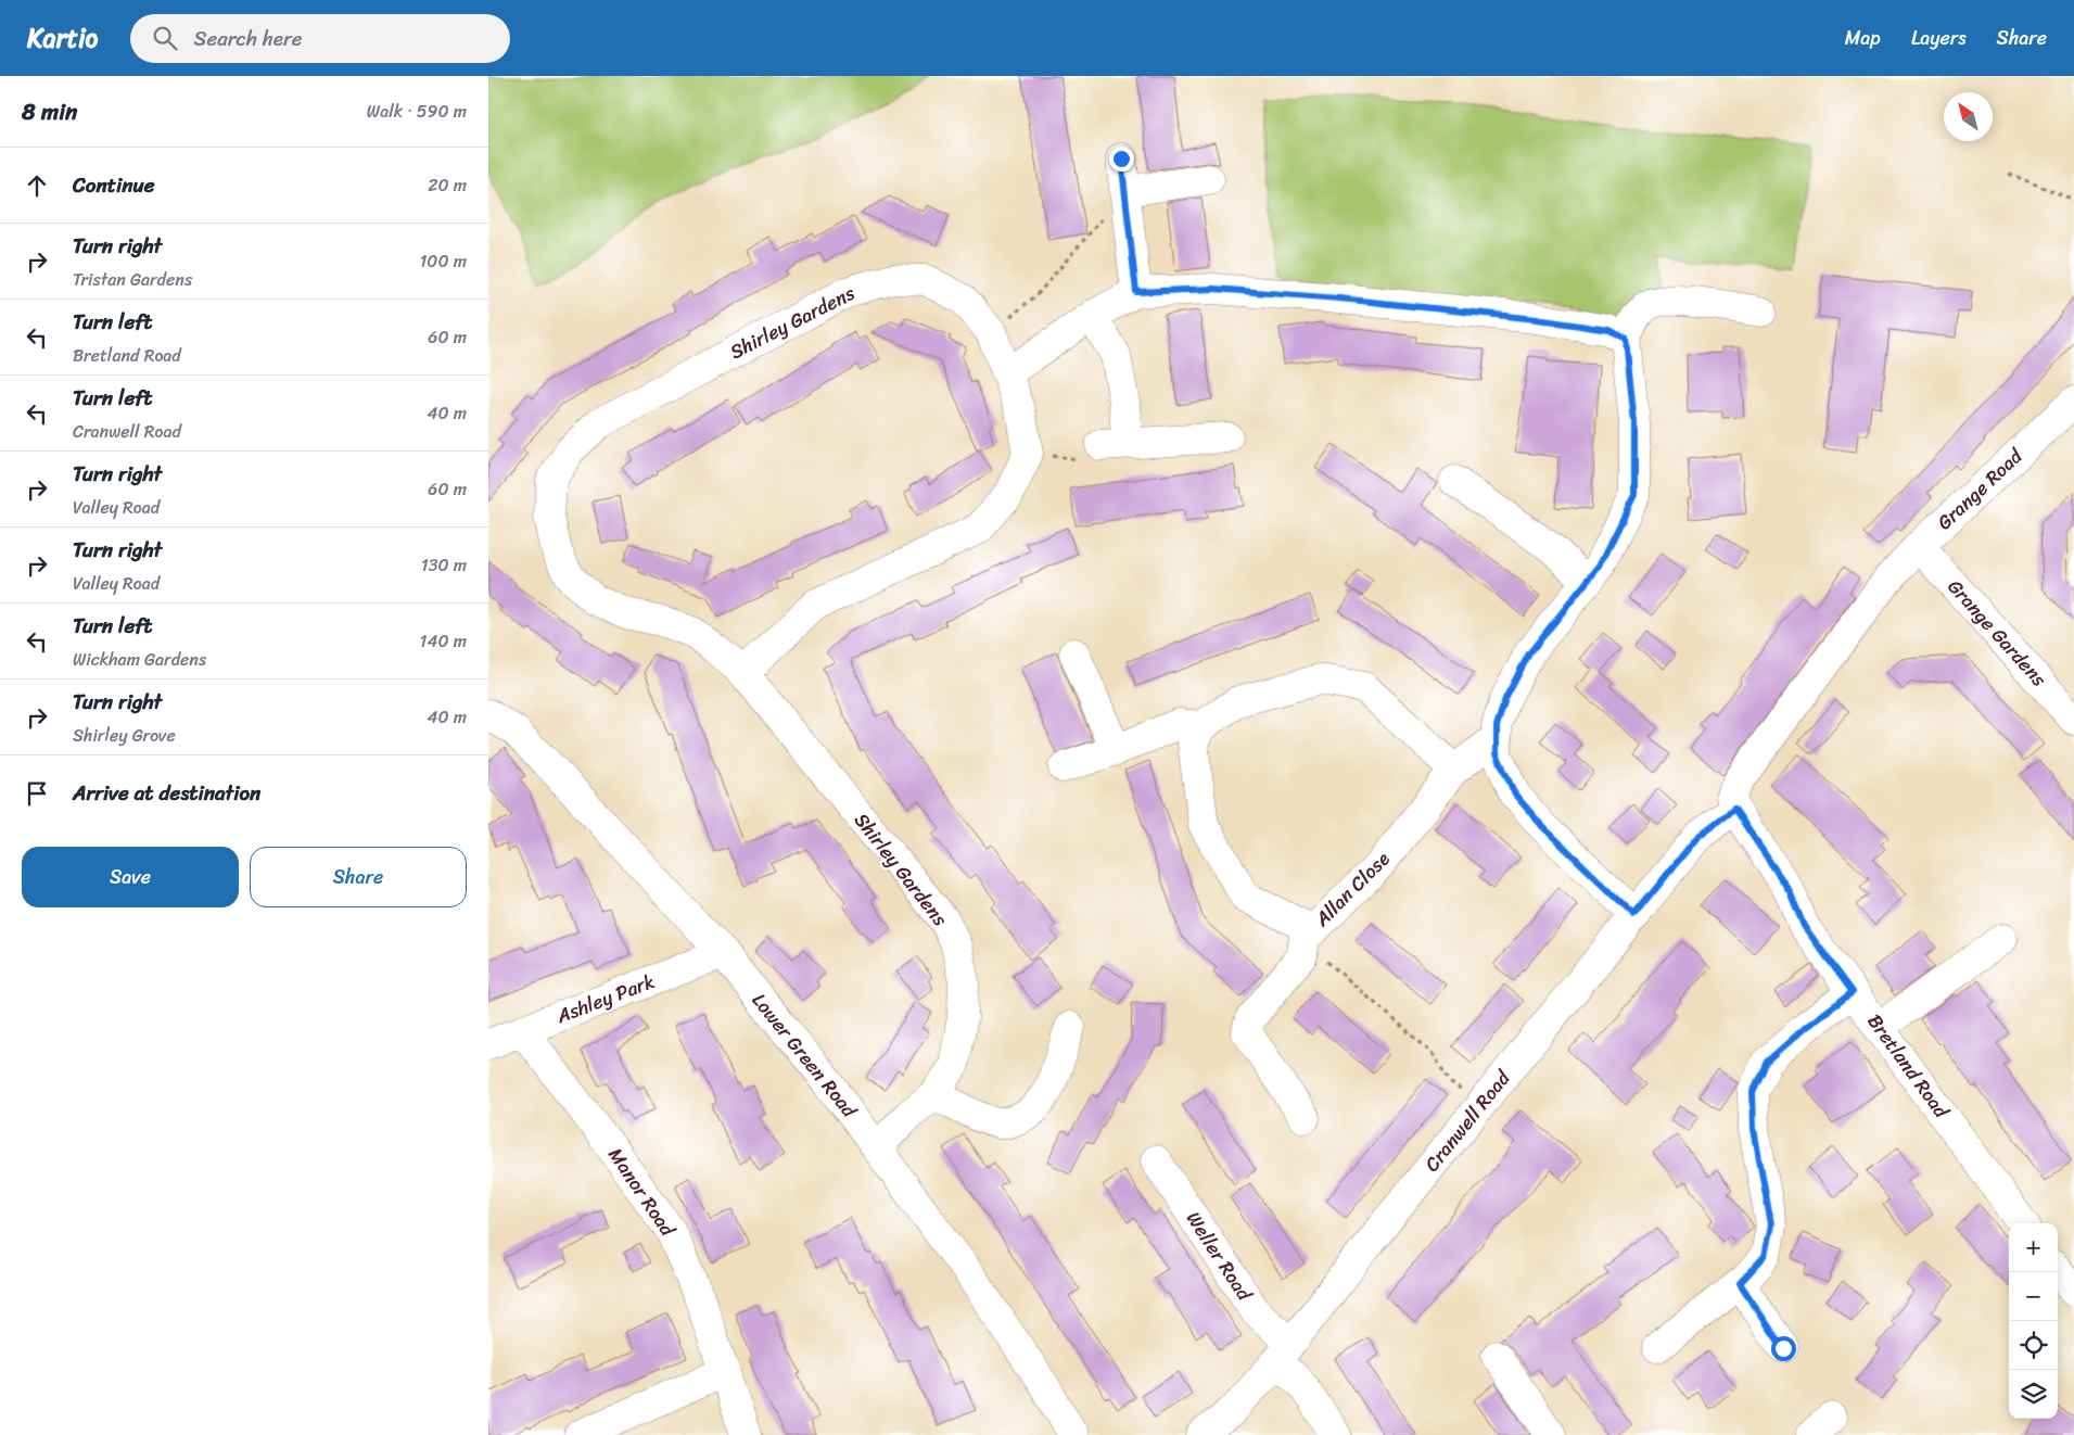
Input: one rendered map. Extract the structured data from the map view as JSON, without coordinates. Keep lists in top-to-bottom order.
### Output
{
  "streets": {
    "street": [
      "Shirley Gardens",
      "Grange Road",
      "Grange Gardens",
      "Allan Close",
      "Ashley Park",
      "Lower Green Road",
      "Bretland Road",
      "Cranwell Road",
      "Manor Road",
      "Weller Road"
    ]
  },
  "crossings": [
    ["Shirley Gardens", "Lower Green Road"],
    ["Grange Road", "Grange Gardens"],
    ["Grange Road", "Bretland Road"],
    ["Grange Road", "Cranwell Road"],
    ["Ashley Park", "Lower Green Road"],
    ["Ashley Park", "Manor Road"],
    ["Bretland Road", "Cranwell Road"],
    ["Cranwell Road", "Weller Road"]
  ],
  "north": "top left",
  "page": {
    "header": "Kartio",
    "search": "Search here",
    "nav": ["Map", "Layers", "Share"],
    "heading": ["8 min", "Walk · 590 m"],
    "list": [
      ["Continue", "20 m"],
      ["Turn right", "Tristan Gardens", "100 m"],
      ["Turn left", "Bretland Road", "60 m"],
      ["Turn left", "Cranwell Road", "40 m"],
      ["Turn right", "Valley Road", "60 m"],
      ["Turn right", "Valley Road", "130 m"],
      ["Turn left", "Wickham Gardens", "140 m"],
      ["Turn right", "Shirley Grove", "40 m"],
      "Arrive at destination"
    ],
    "buttons": ["Save", "Share"],
    "map_buttons": ["+", "−"]
  }
}
